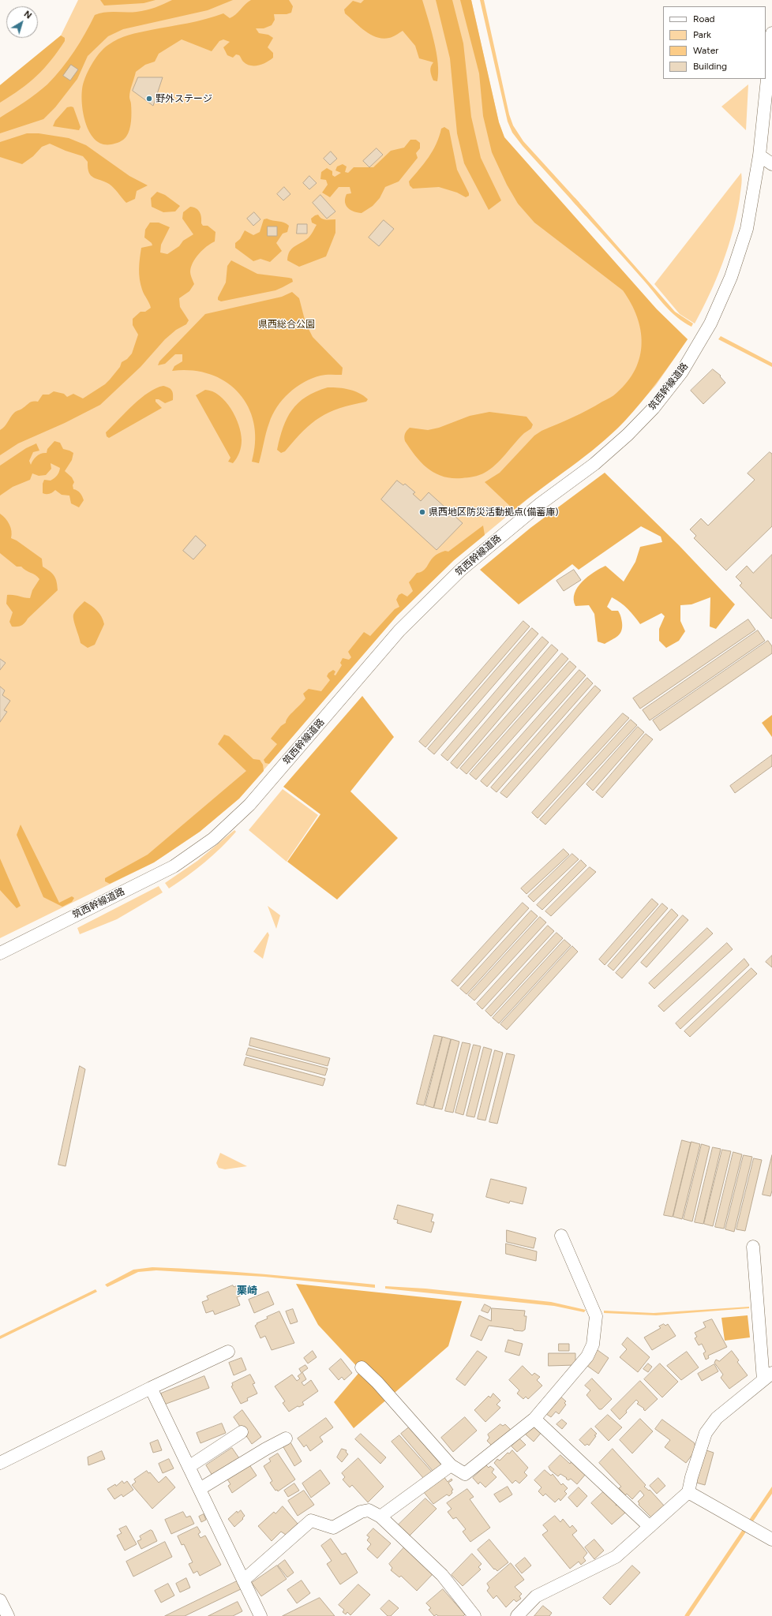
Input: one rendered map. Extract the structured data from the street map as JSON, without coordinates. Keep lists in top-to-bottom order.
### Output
{
  "streets": {
    "street": ["筑西幹線道路"]
  },
  "districts": ["栗崎"],
  "parks": ["県西総合公園"],
  "places": ["野外ステージ", "県西地区防災活動拠点(備蓄庫)"],
  "legend": [
    "Road",
    "Park",
    "Water",
    "Building"
  ],
  "north": "top right"
}
